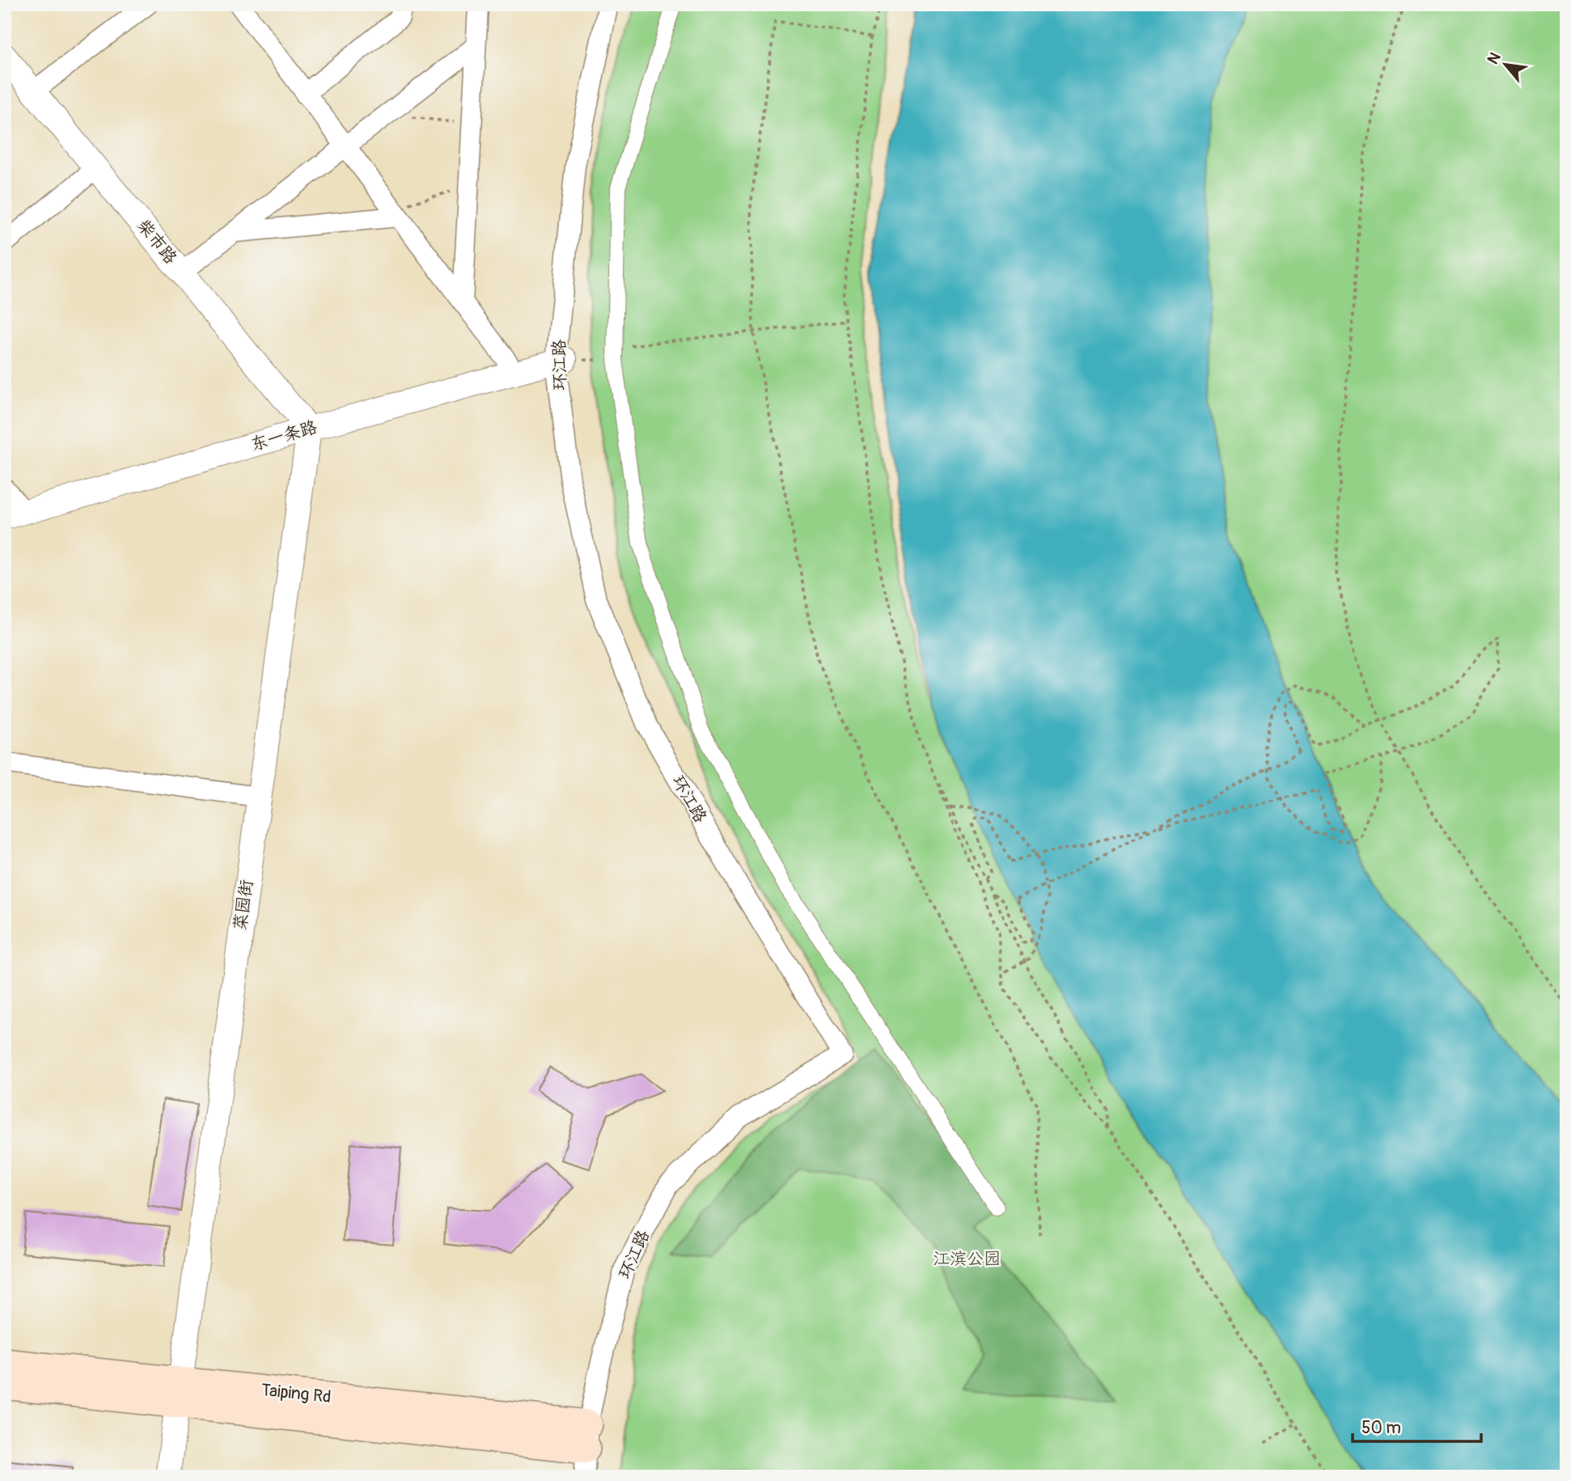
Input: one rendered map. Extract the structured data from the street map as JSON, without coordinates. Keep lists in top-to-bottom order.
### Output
{
  "streets": {
    "main road": ["Taiping Rd"],
    "street": [
      "柴市路",
      "环江路",
      "东一条路",
      "菜园街"
    ]
  },
  "crossings": [
    ["柴市路", "东一条路"],
    ["柴市路", "菜园街"],
    ["环江路", "东一条路"],
    ["环江路", "Taiping Rd"],
    ["东一条路", "菜园街"],
    ["菜园街", "Taiping Rd"]
  ],
  "parks": ["江滨公园"],
  "scale_bar": "50 m",
  "north": "top left"
}
